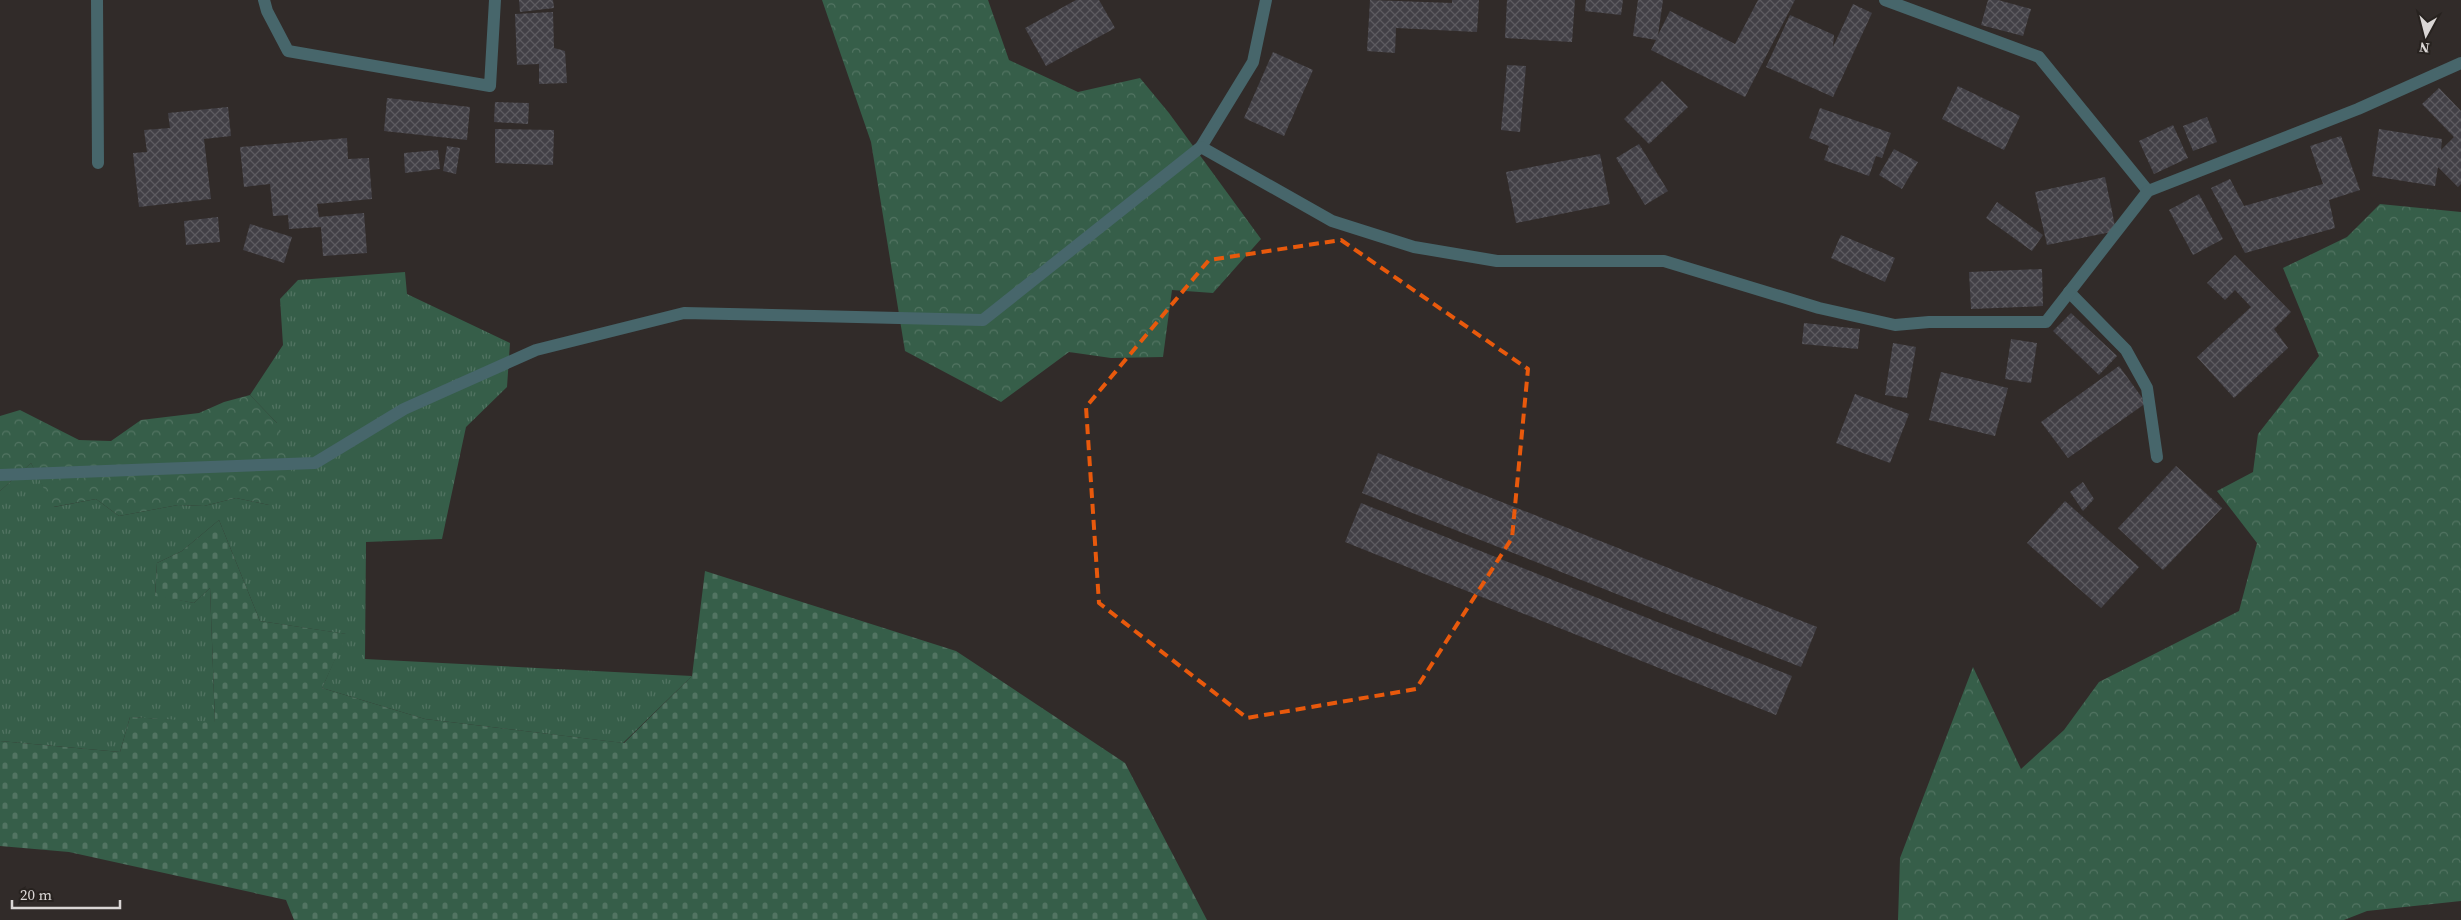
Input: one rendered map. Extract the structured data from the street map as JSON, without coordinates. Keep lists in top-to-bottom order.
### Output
{
  "scale_bar": "20 m",
  "north": "bottom"
}
